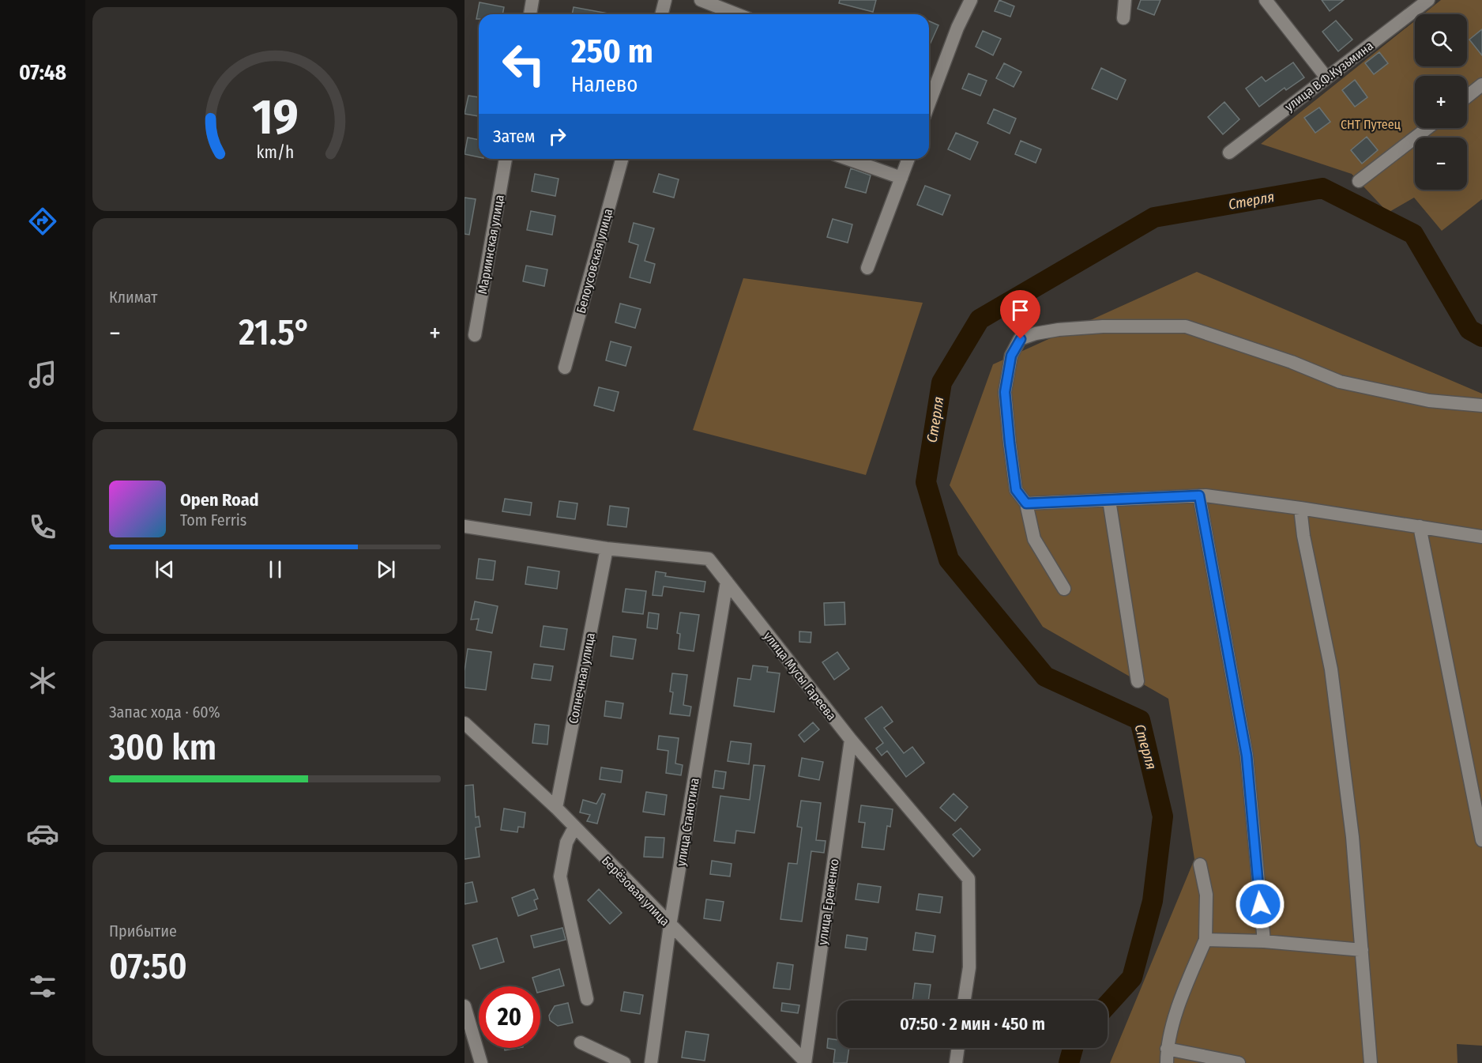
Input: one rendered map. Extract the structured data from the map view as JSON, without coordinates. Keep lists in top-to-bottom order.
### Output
{
  "streets": {
    "street": [
      "улица В.Ф.Кузьмина",
      "Мариинская улица",
      "Белоусовская улица",
      "улица Мусы Гареева",
      "Солнечная улица",
      "улица Станотина",
      "Берёзовая улица",
      "улица Еременко"
    ]
  },
  "crossings": [
    ["улица Мусы Гареева", "Солнечная улица"],
    ["улица Мусы Гареева", "улица Станотина"],
    ["улица Мусы Гареева", "улица Еременко"],
    ["Солнечная улица", "Берёзовая улица"],
    ["улица Станотина", "Берёзовая улица"],
    ["Берёзовая улица", "улица Еременко"]
  ],
  "water": ["Стерля"],
  "parks": ["СНТ Путеец"],
  "page": {
    "tabs": "07:48",
    "map_buttons": ["+", "−"],
    "turn": ["250 m", "Налево"],
    "then": "Затем",
    "tile": [
      "Климат",
      ["Запас хода · 60%", "300 km"],
      ["Прибытие", "07:50"]
    ],
    "heat": ["−", "21.5°", "+"],
    "song": ["Open Road", "Tom Ferris"],
    "limit": "20",
    "trip": "07:50 · 2 мин · 450 m",
    "gauge": ["19", "km/h"]
  }
}
